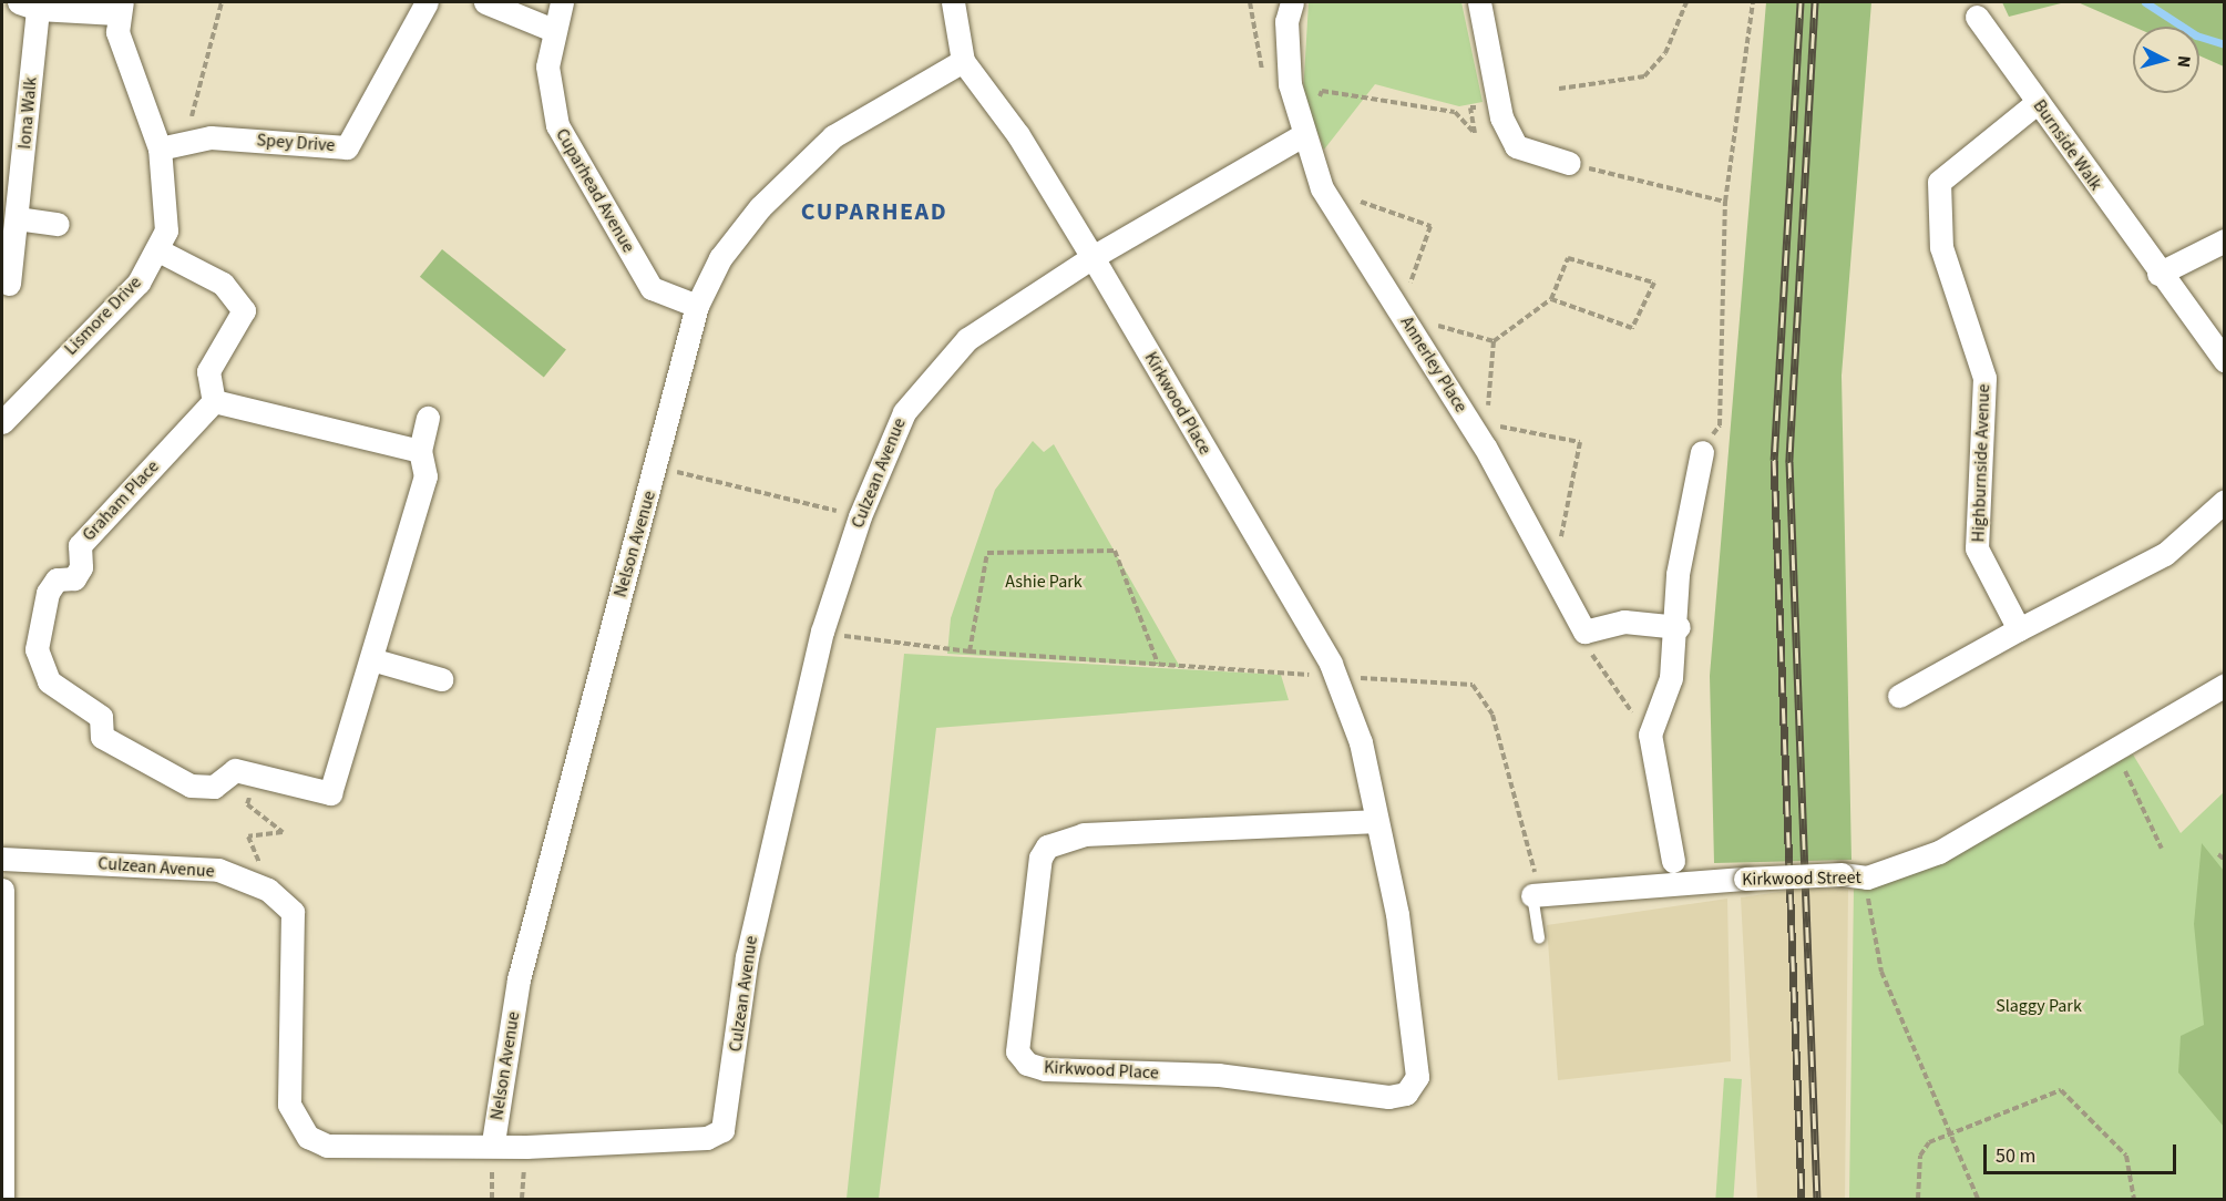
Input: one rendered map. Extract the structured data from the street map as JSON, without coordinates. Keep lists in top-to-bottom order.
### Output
{
  "streets": {
    "street": [
      "Iona Walk",
      "Spey Drive",
      "Burnside Walk",
      "Cuparhead Avenue",
      "Lismore Drive",
      "Annerley Place",
      "Kirkwood Place",
      "Highburnside Avenue",
      "Culzean Avenue",
      "Graham Place",
      "Nelson Avenue",
      "Kirkwood Street"
    ]
  },
  "crossings": [
    ["Spey Drive", "Lismore Drive"],
    ["Burnside Walk", "Highburnside Avenue"],
    ["Cuparhead Avenue", "Nelson Avenue"],
    ["Annerley Place", "Culzean Avenue"],
    ["Kirkwood Place", "Culzean Avenue"],
    ["Kirkwood Place", "Nelson Avenue"],
    ["Culzean Avenue", "Nelson Avenue"]
  ],
  "districts": ["CUPARHEAD"],
  "parks": ["Ashie Park", "Slaggy Park"],
  "scale_bar": "50 m",
  "north": "right"
}
